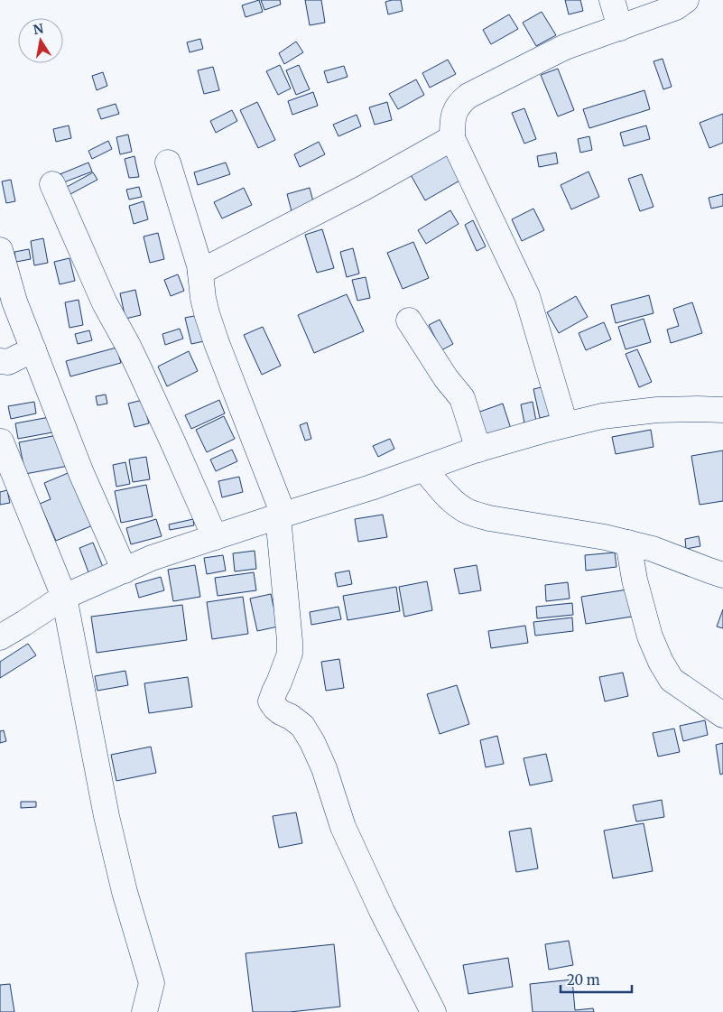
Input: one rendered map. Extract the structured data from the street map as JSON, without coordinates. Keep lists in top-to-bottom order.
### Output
{
  "scale_bar": "20 m",
  "north": "top"
}
